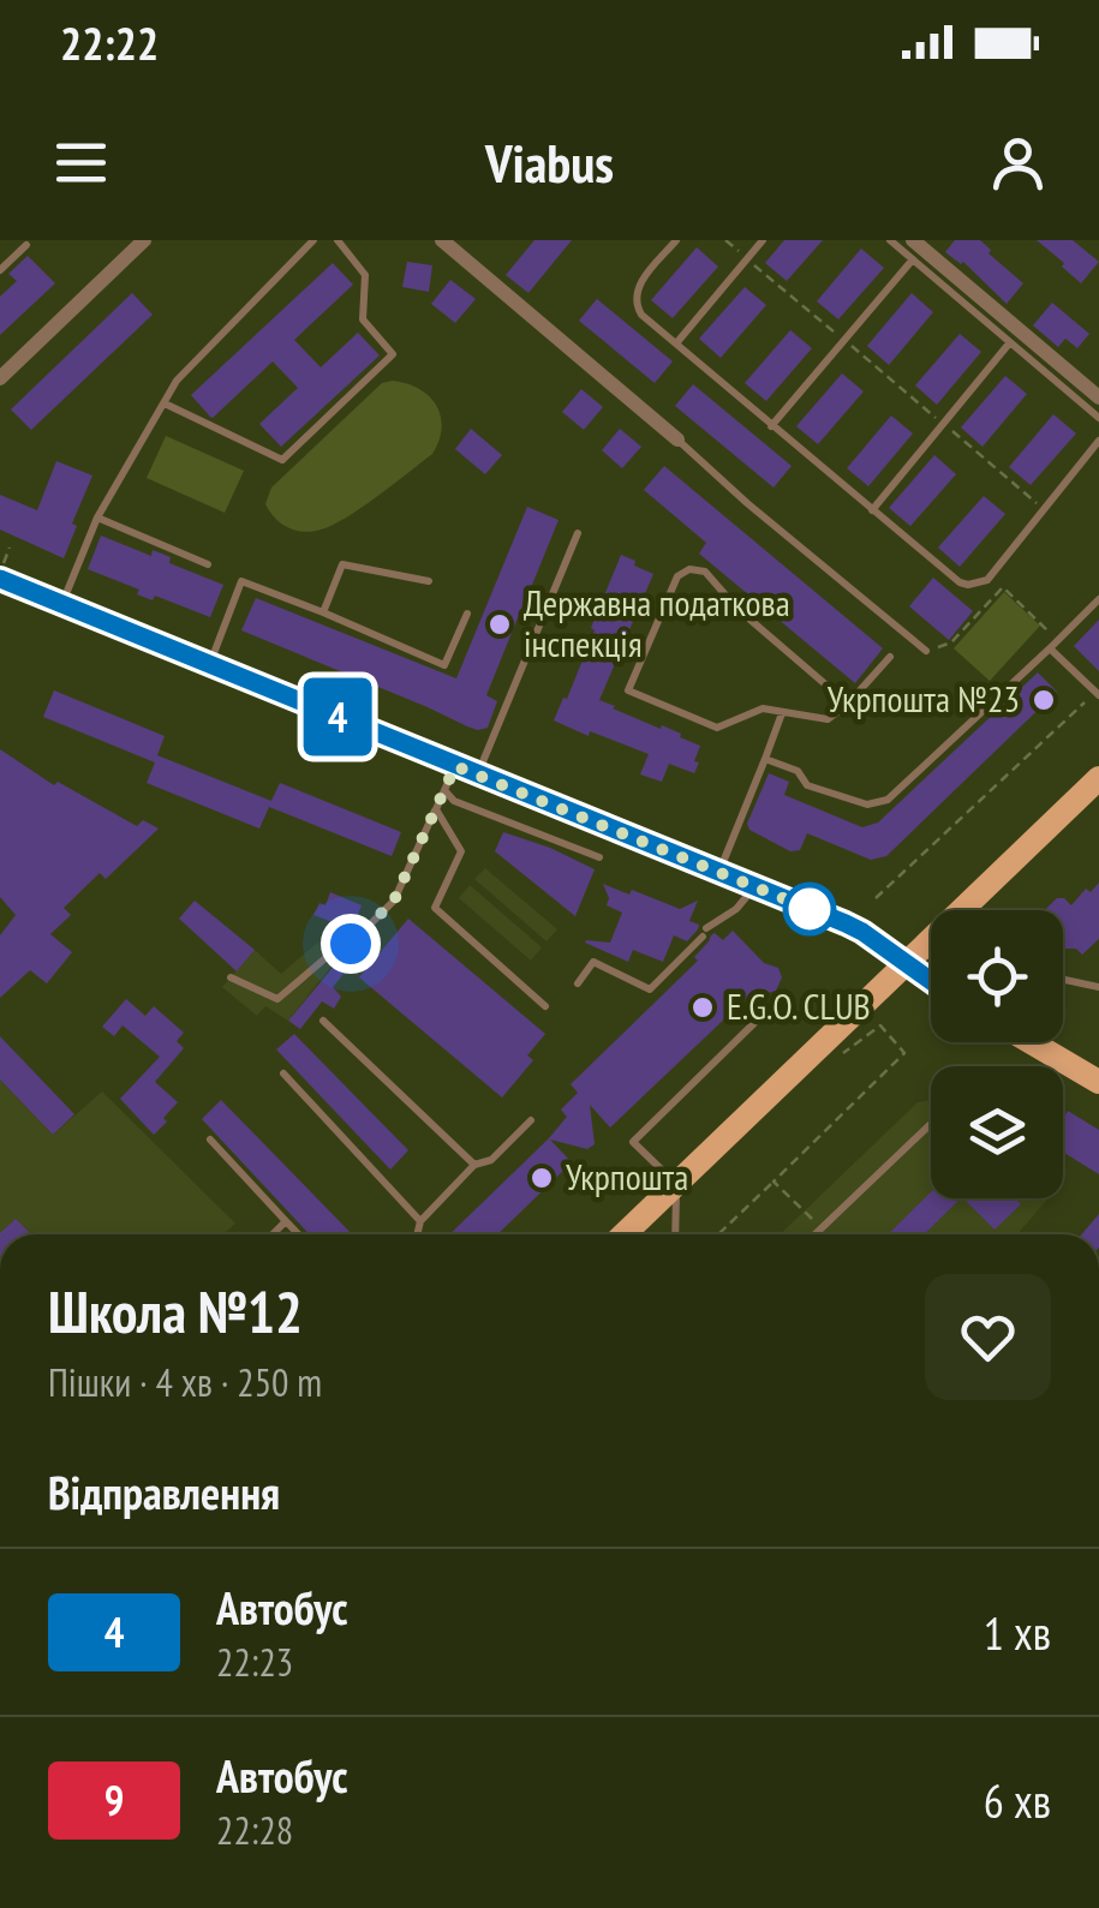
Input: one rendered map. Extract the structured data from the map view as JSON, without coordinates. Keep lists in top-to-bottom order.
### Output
{
  "places": [
    "Державна податкова інспекція",
    "Укрпошта №23",
    "E.G.O. CLUB",
    "Укрпошта"
  ],
  "lines": ["bus line 4"],
  "page": {
    "status": "22:22",
    "header": "Viabus",
    "on_map": "4",
    "heading": [
      ["Школа №12", "Пішки · 4 хв · 250 m"],
      "Відправлення"
    ],
    "list": [
      {
        "mark": "4",
        "name": "Автобус",
        "note": "22:23",
        "value": "1 хв"
      },
      {
        "mark": "9",
        "name": "Автобус",
        "note": "22:28",
        "value": "6 хв"
      }
    ]
  }
}
